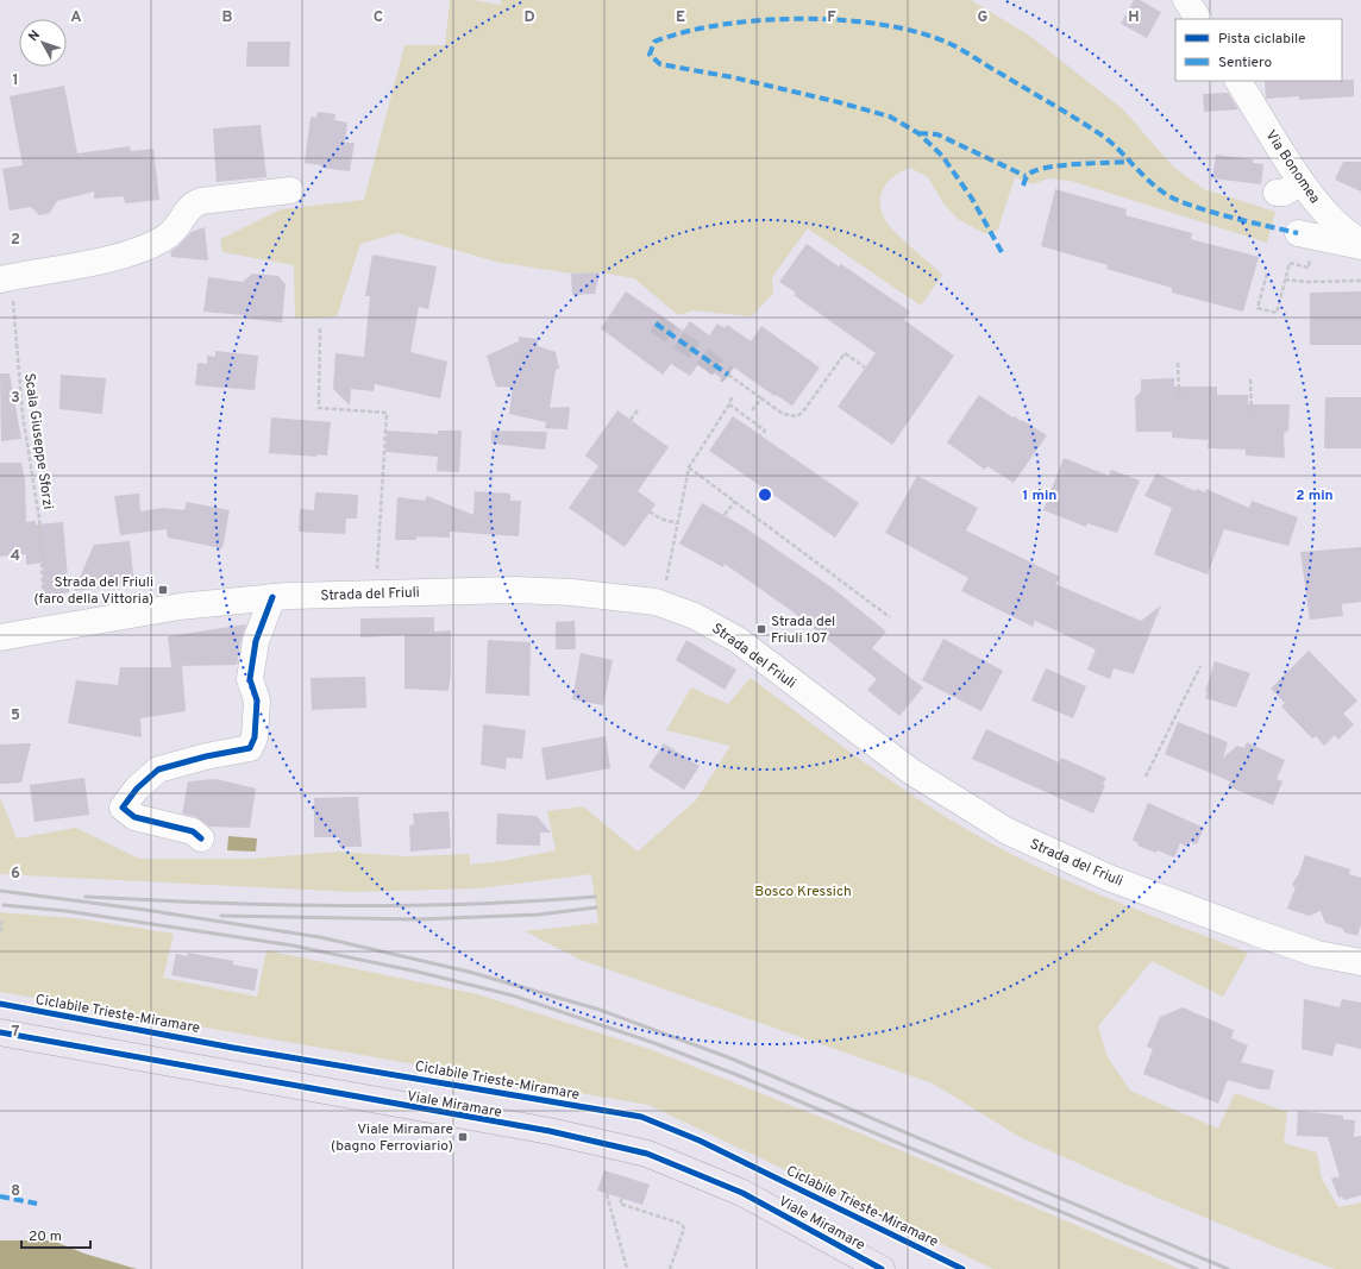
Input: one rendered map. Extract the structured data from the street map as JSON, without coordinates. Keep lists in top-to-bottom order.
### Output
{
  "streets": {
    "main road": ["Via Bonomea", "Strada del Friuli", "Viale Miramare"],
    "path": ["Scala Giuseppe Sforzi"],
    "cycle path": ["Ciclabile Trieste-Miramare"]
  },
  "parks": ["Bosco Kressich"],
  "places": {
    "transit": ["Strada del Friuli (faro della Vittoria)", "Strada del Friuli 107", "Viale Miramare (bagno Ferroviario)"]
  },
  "legend": ["Pista ciclabile", "Sentiero"],
  "scale_bar": "20 m",
  "north": "top left",
  "grid": {
    "columns": [
      "A",
      "B",
      "C",
      "D",
      "E",
      "F",
      "G",
      "H"
    ],
    "rows": [
      "1",
      "2",
      "3",
      "4",
      "5",
      "6",
      "7",
      "8"
    ]
  },
  "rings": ["1 min", "2 min"]
}
